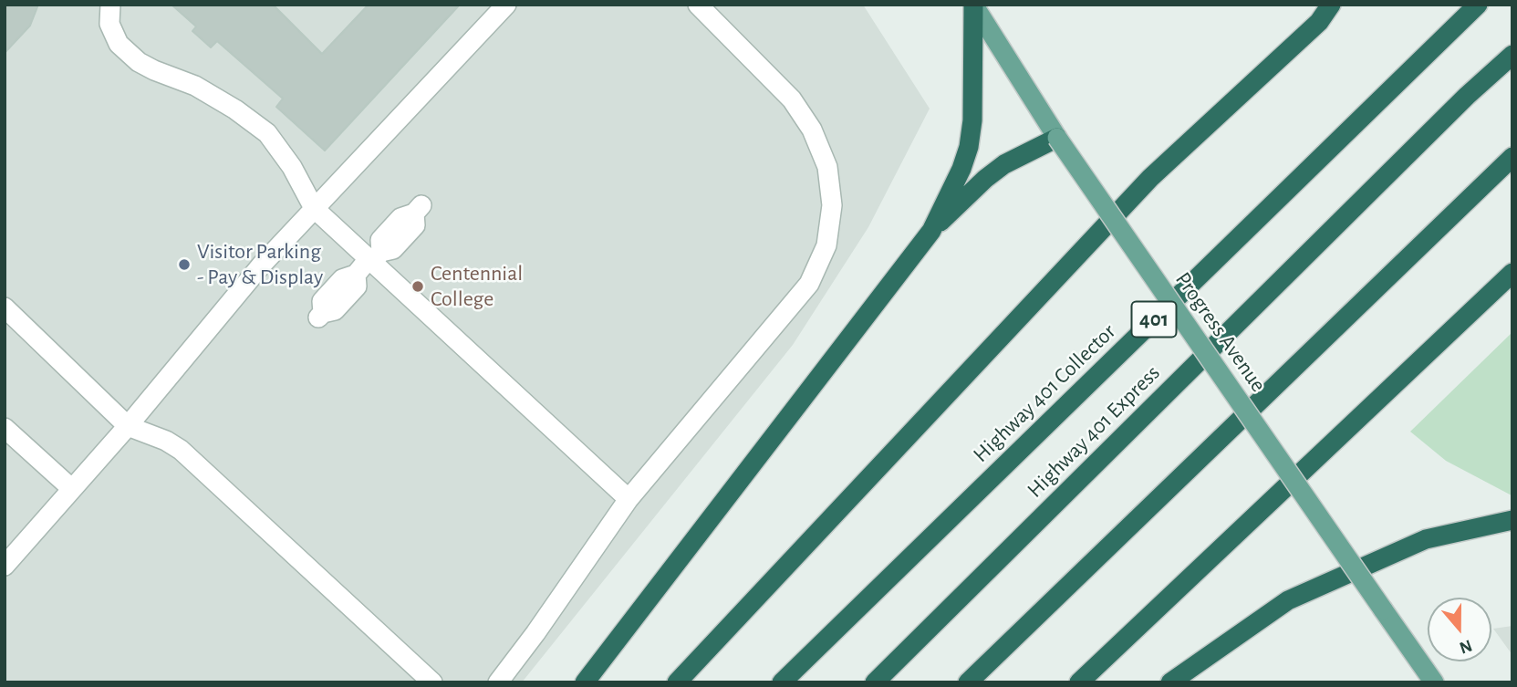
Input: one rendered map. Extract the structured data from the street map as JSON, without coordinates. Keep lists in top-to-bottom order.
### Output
{
  "streets": {
    "highway": ["401", "Highway 401 Collector", "Highway 401 Express"],
    "main road": ["Progress Avenue"]
  },
  "places": ["Visitor Parking - Pay & Display", "Centennial College"],
  "north": "bottom"
}
